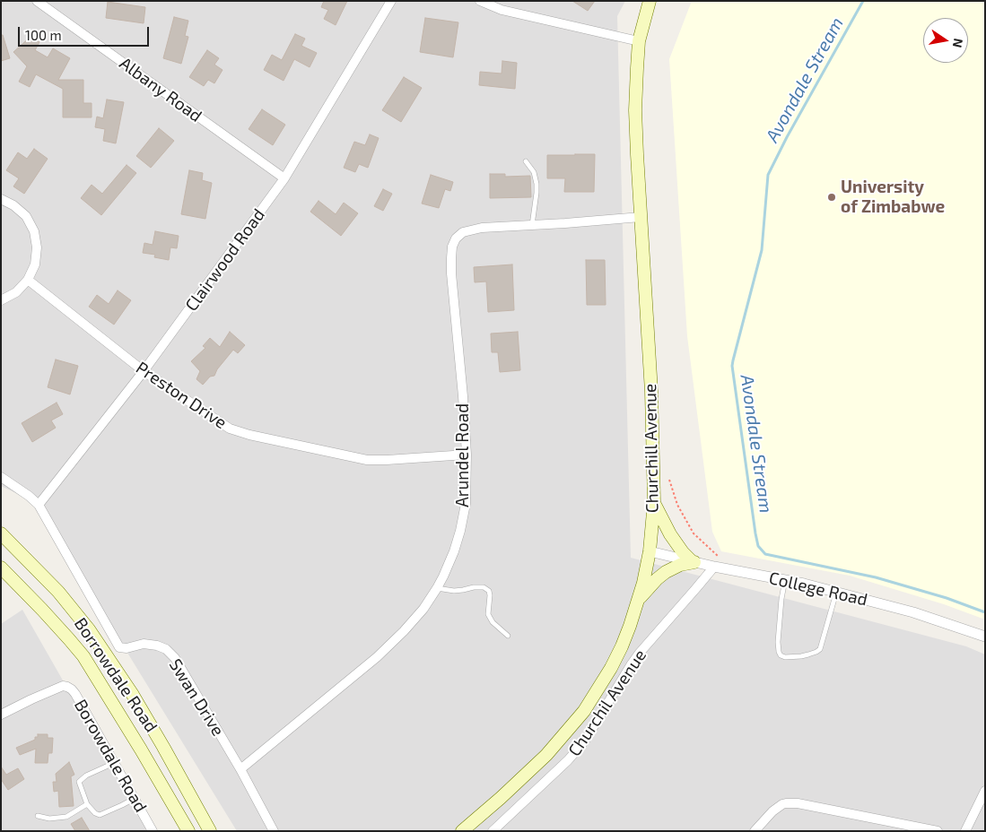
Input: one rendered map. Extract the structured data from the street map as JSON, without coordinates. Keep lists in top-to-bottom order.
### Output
{
  "streets": {
    "main road": ["Churchill Avenue", "Borrowdale Road"],
    "street": [
      "Albany Road",
      "Clairwood Road",
      "Preston Drive",
      "Arundel Road",
      "College Road",
      "Swan Drive",
      "Churchil Avenue",
      "Borowdale Road"
    ]
  },
  "crossings": [
    ["Albany Road", "Clairwood Road"],
    ["Clairwood Road", "Preston Drive"],
    ["Clairwood Road", "Swan Drive"],
    ["Preston Drive", "Arundel Road"],
    ["Churchill Avenue", "Arundel Road"],
    ["Churchill Avenue", "College Road"],
    ["Arundel Road", "Swan Drive"],
    ["College Road", "Churchil Avenue"]
  ],
  "water": ["Avondale Stream"],
  "places": ["University of Zimbabwe"],
  "scale_bar": "100 m",
  "north": "right"
}
